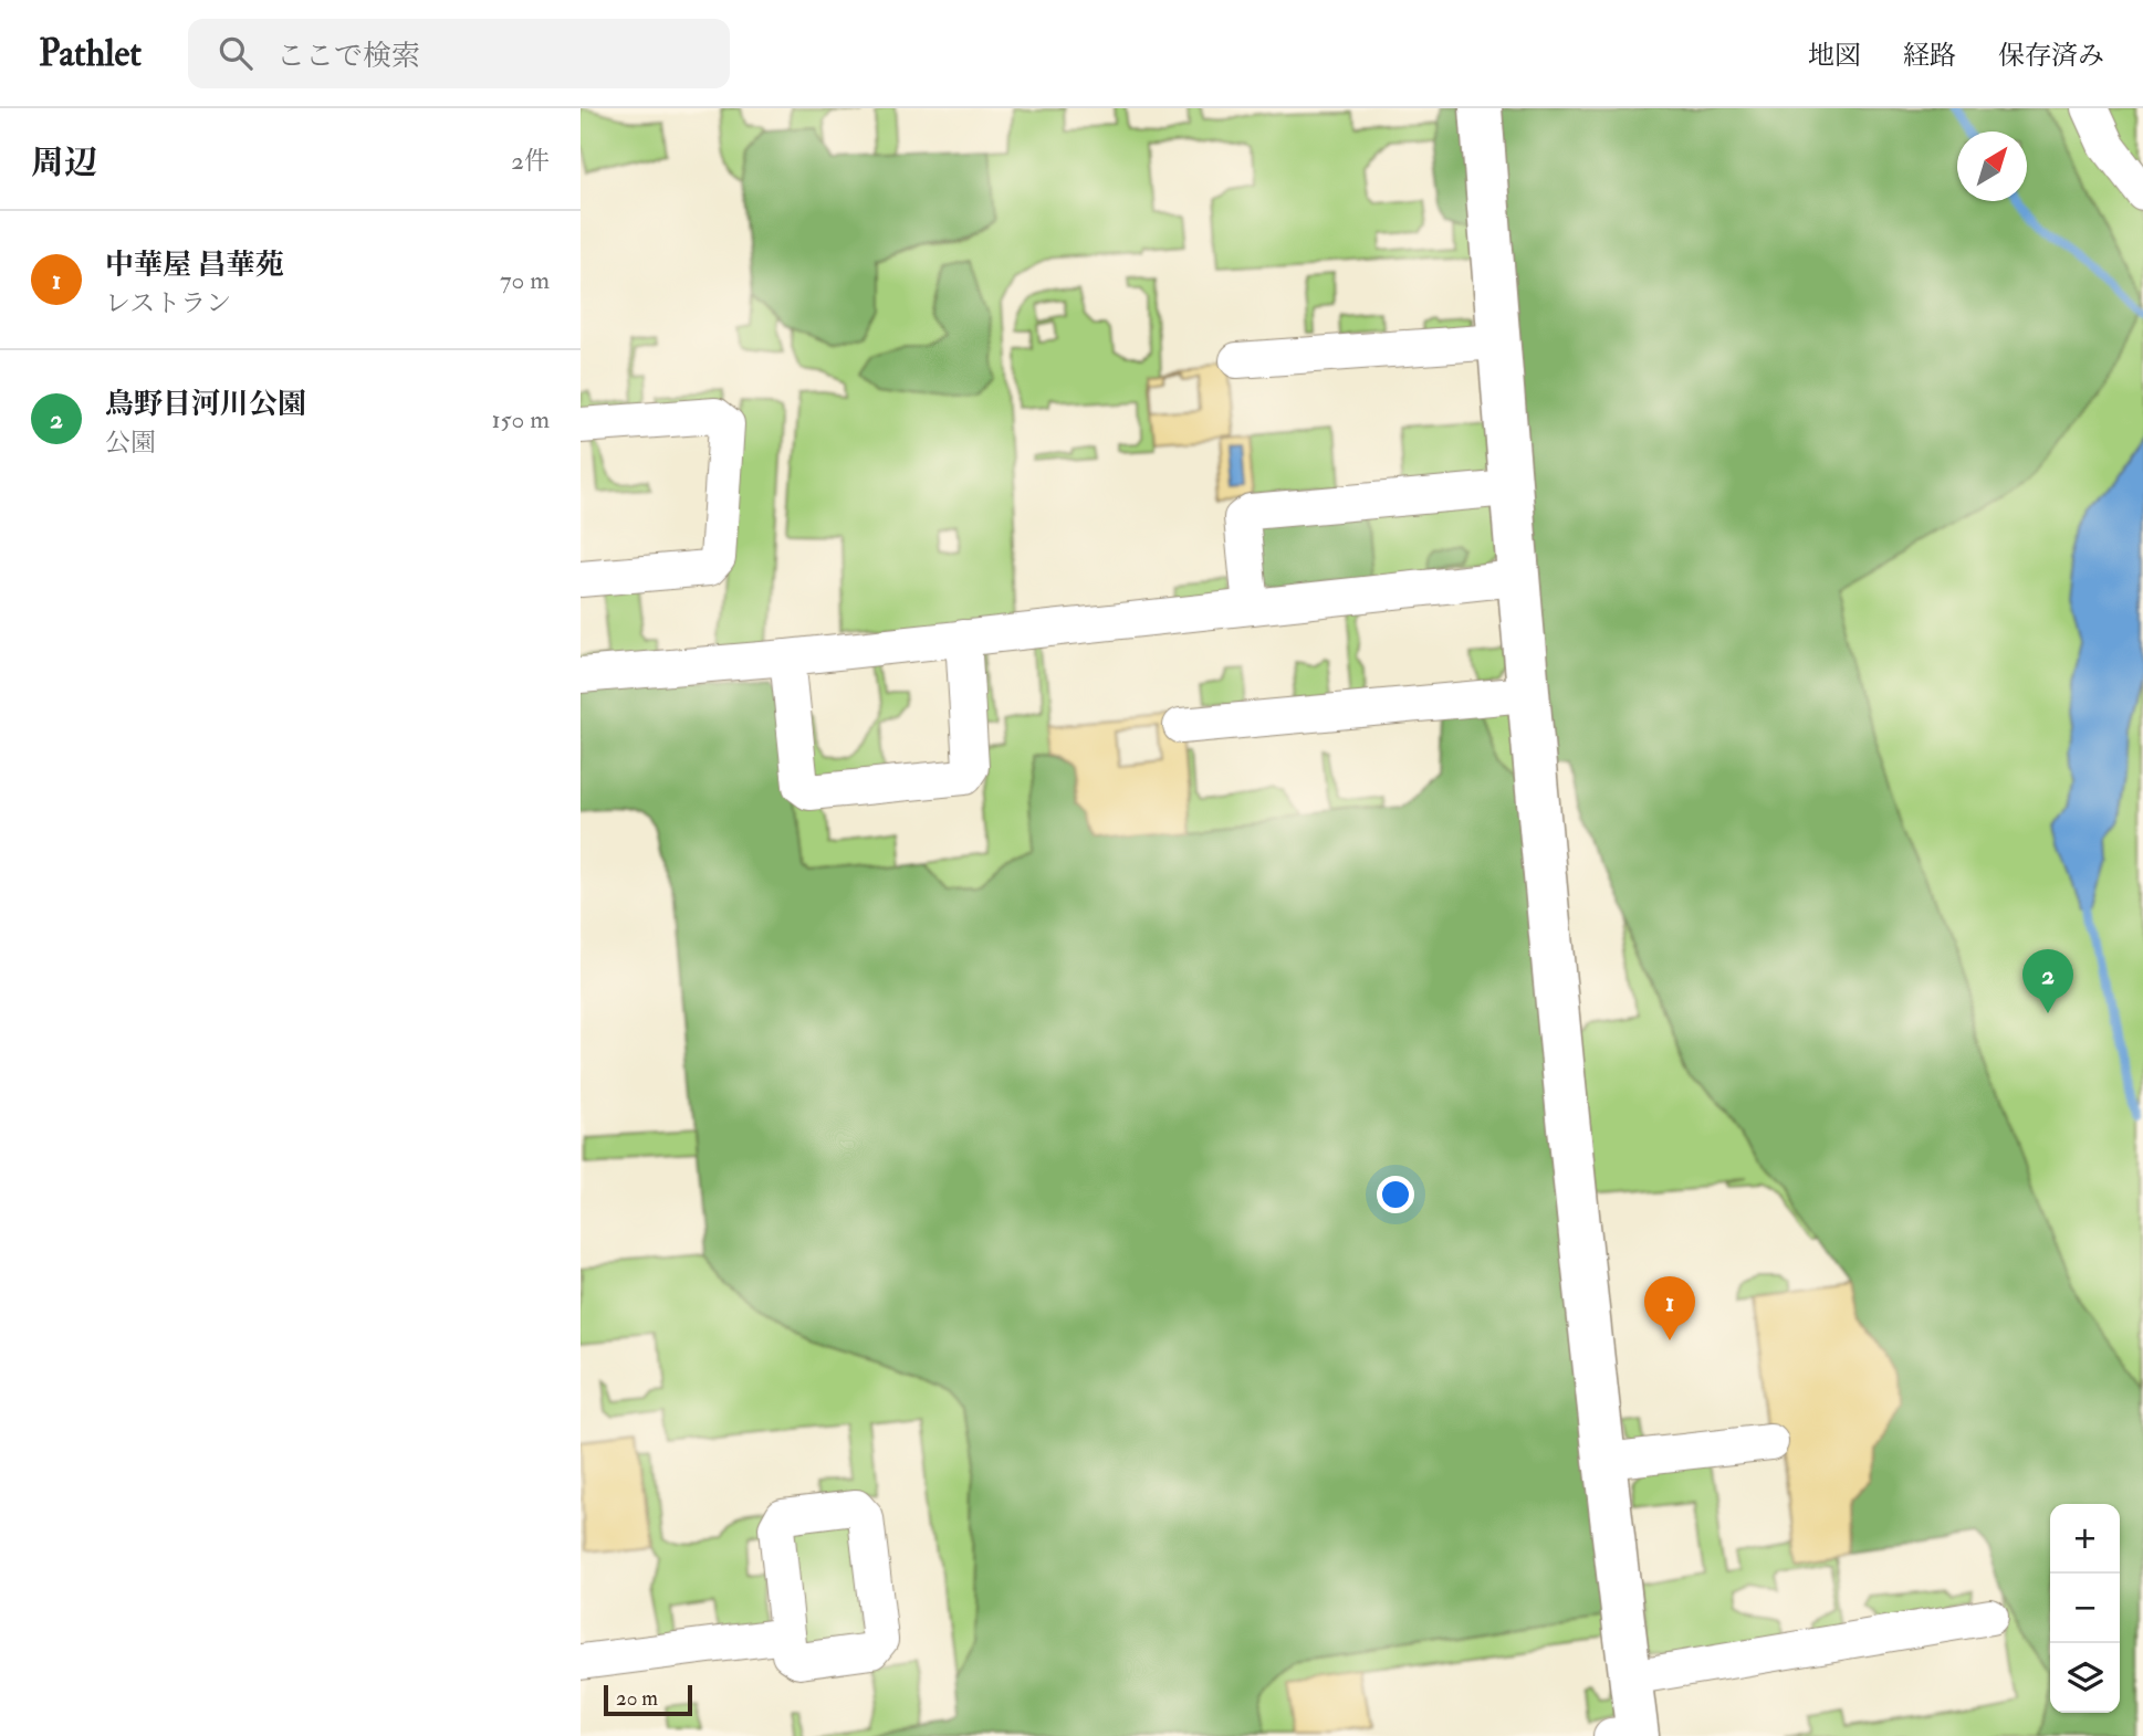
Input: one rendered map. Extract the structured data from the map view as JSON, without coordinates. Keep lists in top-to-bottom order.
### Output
{
  "scale_bar": "20 m",
  "north": "top right",
  "page": {
    "header": "Pathlet",
    "search": "ここで検索",
    "nav": ["地図", "経路", "保存済み"],
    "heading": ["周辺", "2件"],
    "list": [
      {
        "mark": "1",
        "name": "中華屋 昌華苑",
        "note": "レストラン",
        "value": "70 m"
      },
      {
        "mark": "2",
        "name": "鳥野目河川公園",
        "note": "公園",
        "value": "150 m"
      }
    ],
    "pins": ["2", "1"],
    "map_buttons": ["+", "−"],
    "scale": "20 m"
  }
}
